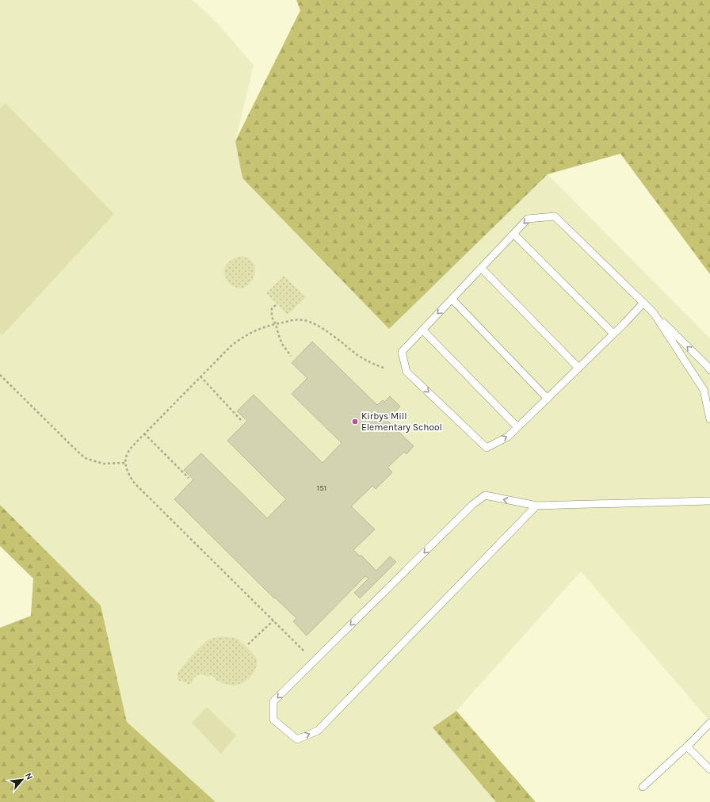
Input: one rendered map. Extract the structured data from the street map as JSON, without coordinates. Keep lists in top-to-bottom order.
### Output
{
  "places": ["Kirbys Mill Elementary School"],
  "house_numbers": ["151"],
  "north": "top right"
}
